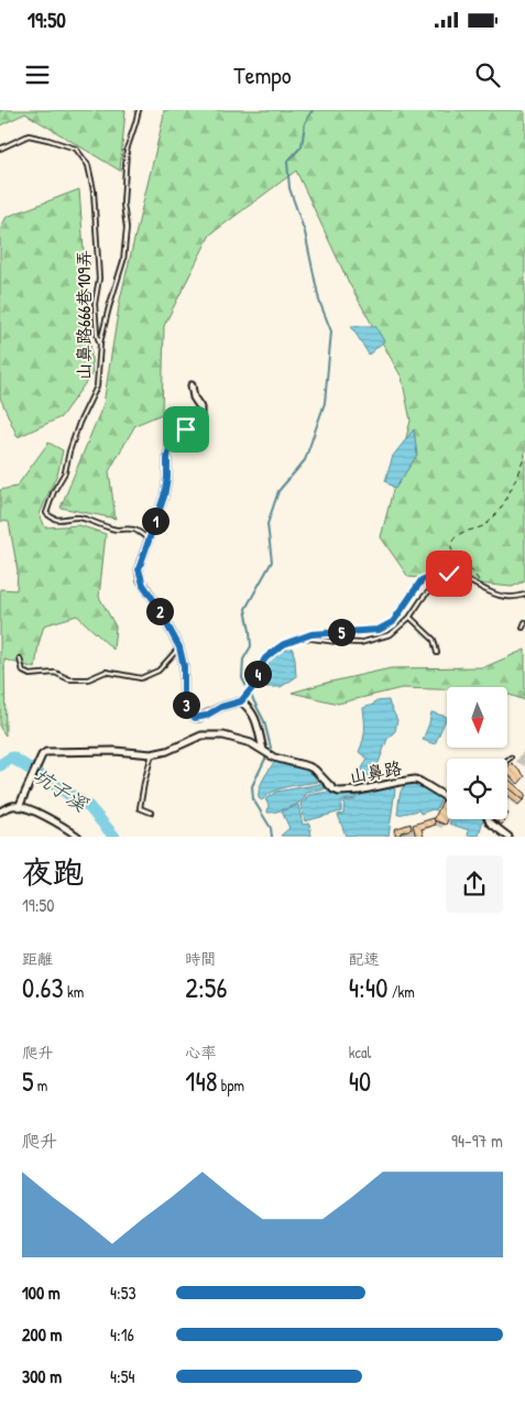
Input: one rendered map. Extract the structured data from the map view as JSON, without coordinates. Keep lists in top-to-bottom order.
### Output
{
  "streets": {
    "street": ["山鼻路"],
    "lane": ["山鼻路666巷109弄"]
  },
  "water": ["坑子溪"],
  "north": "bottom",
  "page": {
    "status": "19:50",
    "header": "Tempo",
    "pins": [
      "1",
      "2",
      "5",
      "4",
      "3"
    ],
    "heading": ["夜跑", "19:50"],
    "stats": [
      ["距離", "0.63 km"],
      ["時間", "2:56"],
      ["配速", "4:40 /km"],
      ["爬升", "5 m"],
      ["心率", "148 bpm"],
      ["kcal", "40"]
    ],
    "chart": ["爬升", "94–97 m"],
    "list": [
      {
        "name": "100 m",
        "note": "4:53"
      },
      {
        "name": "200 m",
        "note": "4:16"
      },
      {
        "name": "300 m",
        "note": "4:54"
      }
    ]
  }
}
